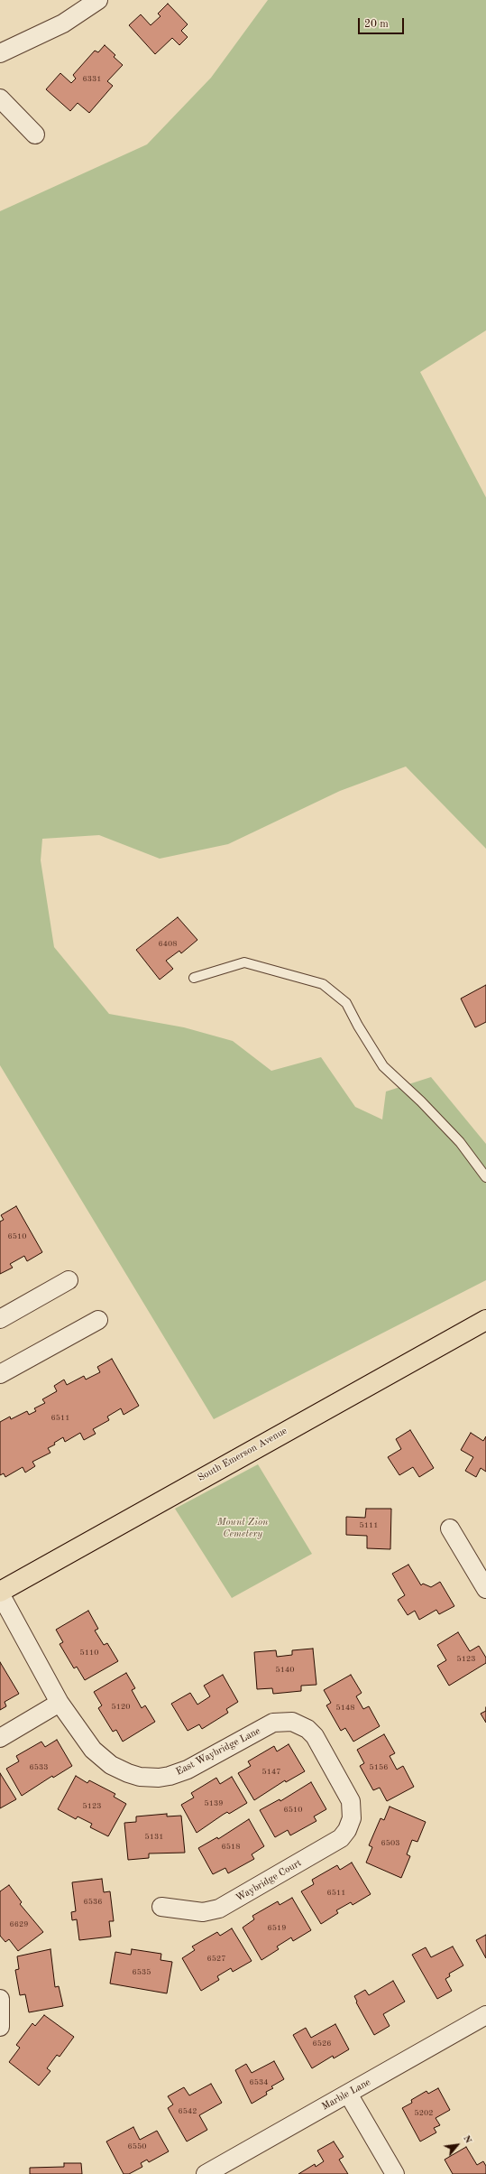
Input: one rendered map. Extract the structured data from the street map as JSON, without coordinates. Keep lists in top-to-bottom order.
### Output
{
  "streets": {
    "main road": ["South Emerson Avenue"],
    "street": ["East Waybridge Lane", "Waybridge Court", "Marble Lane"]
  },
  "crossings": [
    ["South Emerson Avenue", "East Waybridge Lane"],
    ["East Waybridge Lane", "Waybridge Court"]
  ],
  "parks": ["Mount Zion Cemetery"],
  "house_numbers": [
    "6331",
    "6408",
    "6510",
    "6511",
    "5111",
    "5110",
    "5123",
    "5140",
    "5120",
    "5148",
    "6533",
    "5156",
    "5147",
    "5139",
    "5123",
    "6510",
    "5131",
    "6503",
    "6518",
    "6511",
    "6536",
    "6629",
    "6519",
    "6527",
    "6535",
    "6526",
    "6534",
    "6542",
    "5202",
    "6550"
  ],
  "scale_bar": "20 m",
  "north": "top right"
}
